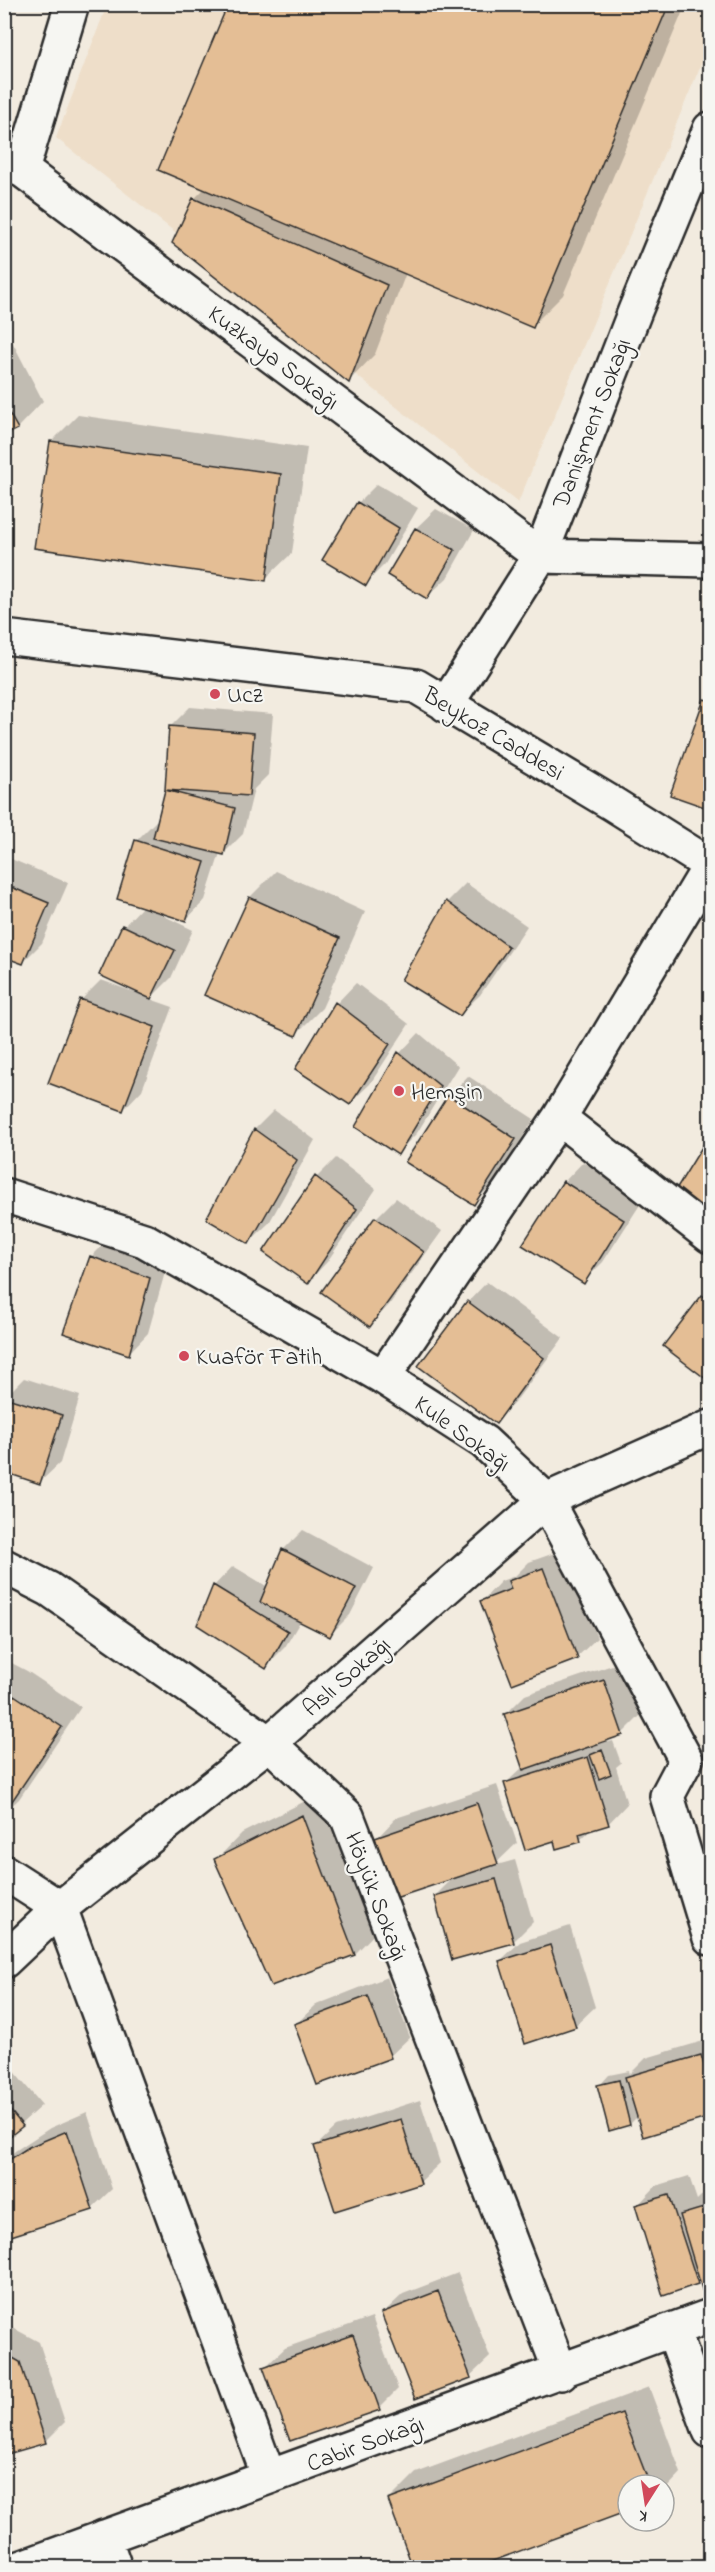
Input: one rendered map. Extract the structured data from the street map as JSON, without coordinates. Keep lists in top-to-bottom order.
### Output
{
  "streets": {
    "street": [
      "Kuzkaya Sokağı",
      "Danişment Sokağı",
      "Beykoz Caddesi",
      "Kule Sokağı",
      "Aslı Sokağı",
      "Höyük Sokağı",
      "Cabir Sokağı"
    ]
  },
  "crossings": [
    ["Kuzkaya Sokağı", "Danişment Sokağı"],
    ["Danişment Sokağı", "Beykoz Caddesi"],
    ["Kule Sokağı", "Aslı Sokağı"],
    ["Aslı Sokağı", "Höyük Sokağı"],
    ["Höyük Sokağı", "Cabir Sokağı"]
  ],
  "places": ["Ucz", "Hemşin", "Kuaför Fatih"],
  "north": "bottom"
}
